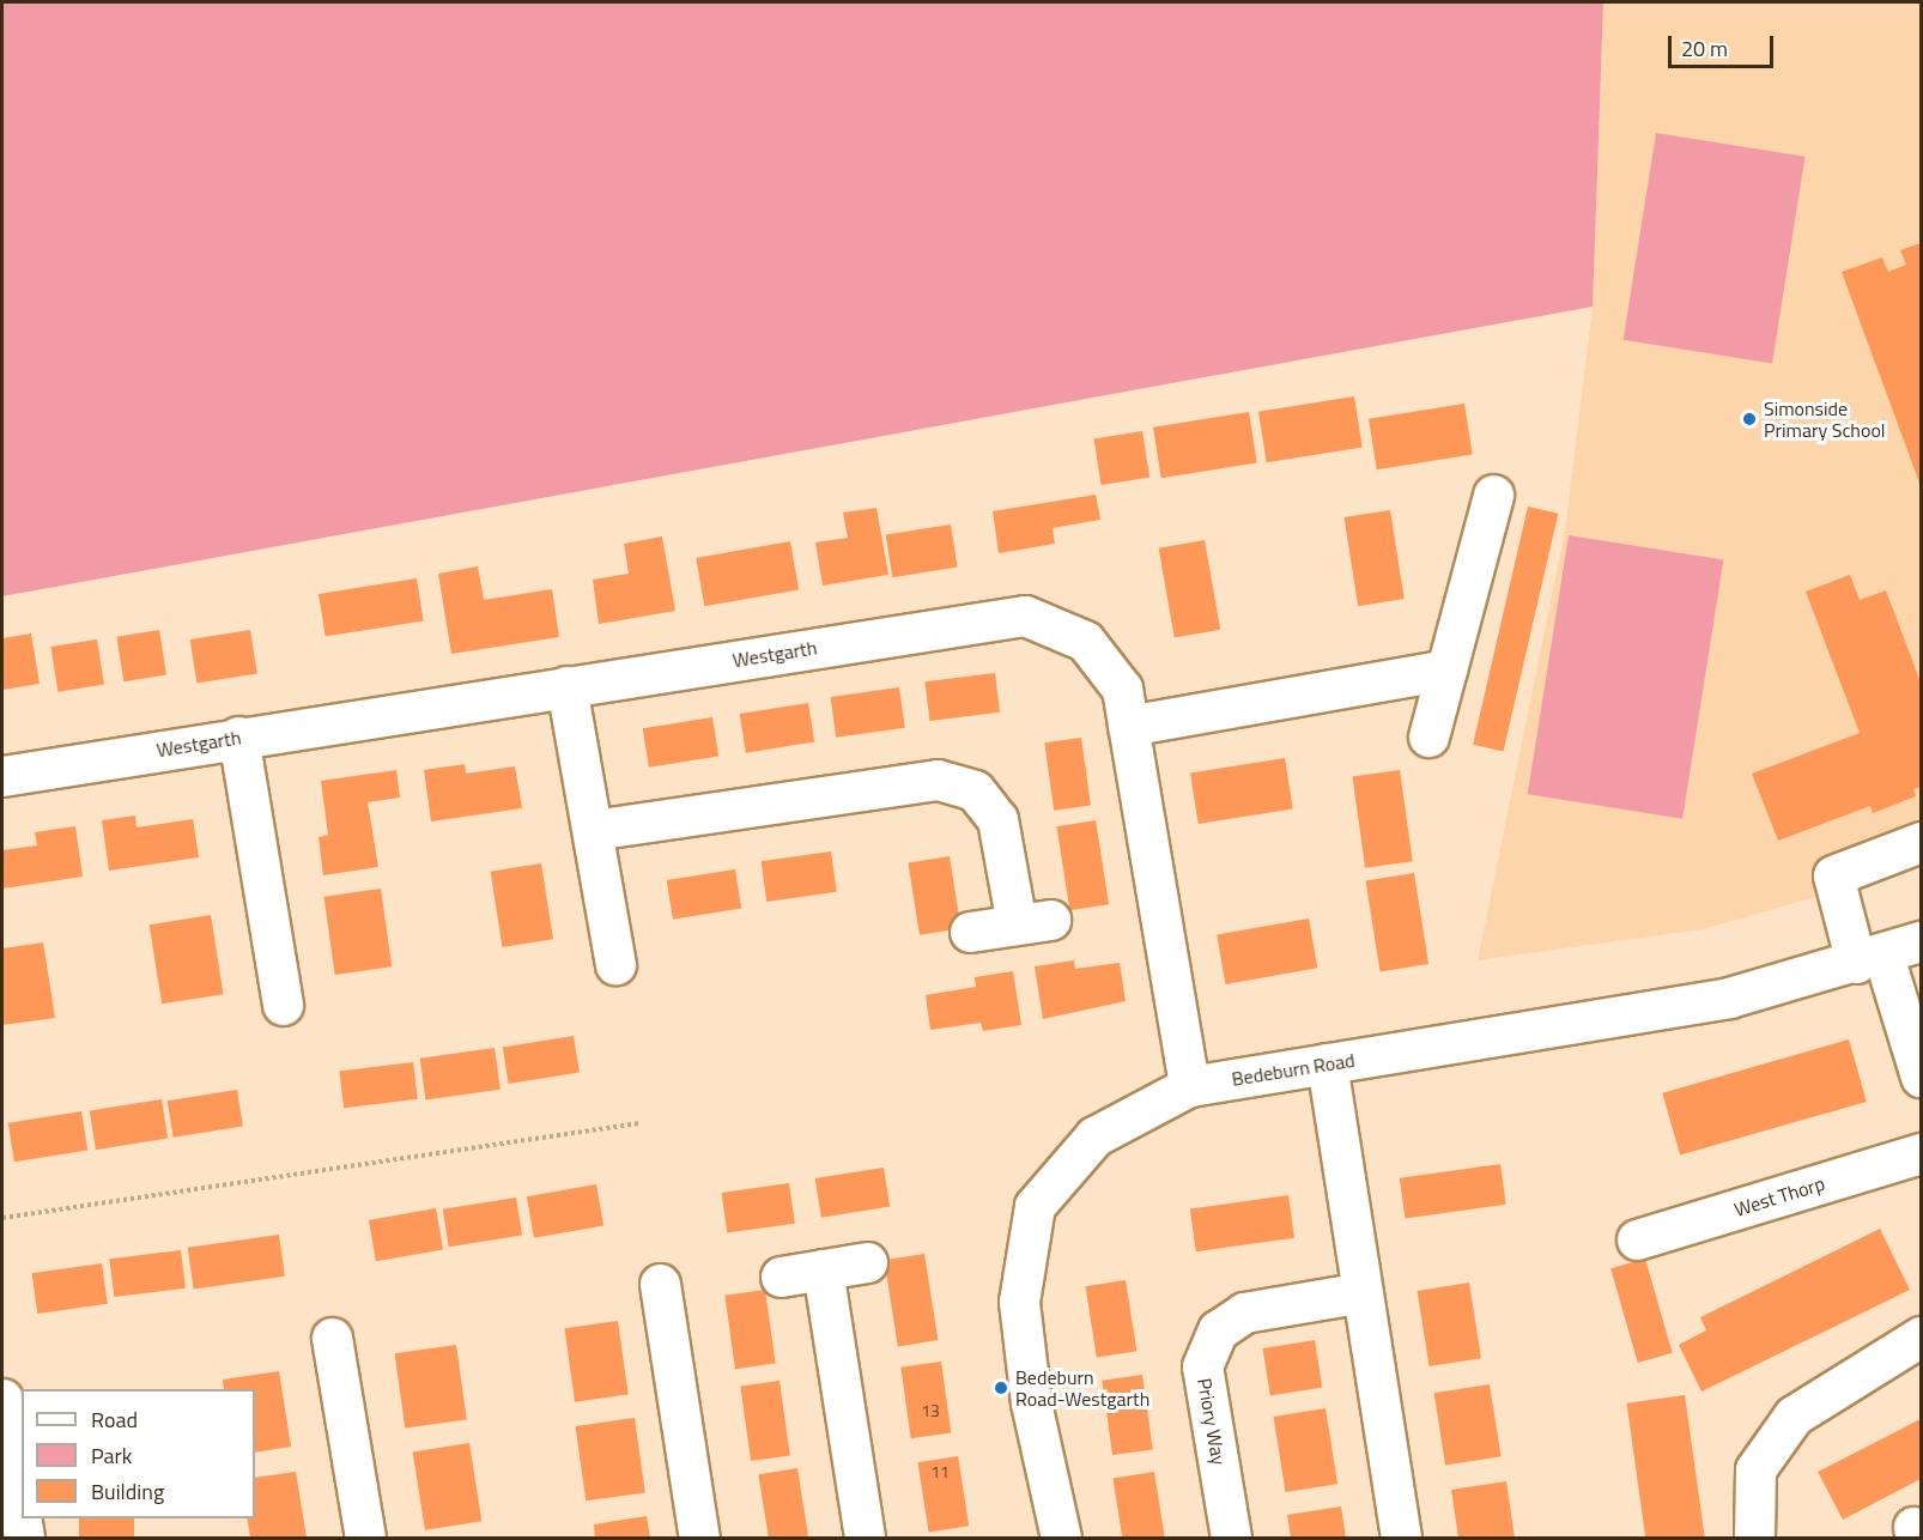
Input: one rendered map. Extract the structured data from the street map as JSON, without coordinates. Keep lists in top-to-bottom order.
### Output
{
  "streets": {
    "street": [
      "Westgarth",
      "Bedeburn Road",
      "West Thorp",
      "Priory Way"
    ]
  },
  "crossings": [
    ["Westgarth", "Bedeburn Road"]
  ],
  "places": ["Simonside Primary School", "Bedeburn Road-Westgarth"],
  "house_numbers": ["13", "11"],
  "legend": ["Road", "Park", "Building"],
  "scale_bar": "20 m"
}
